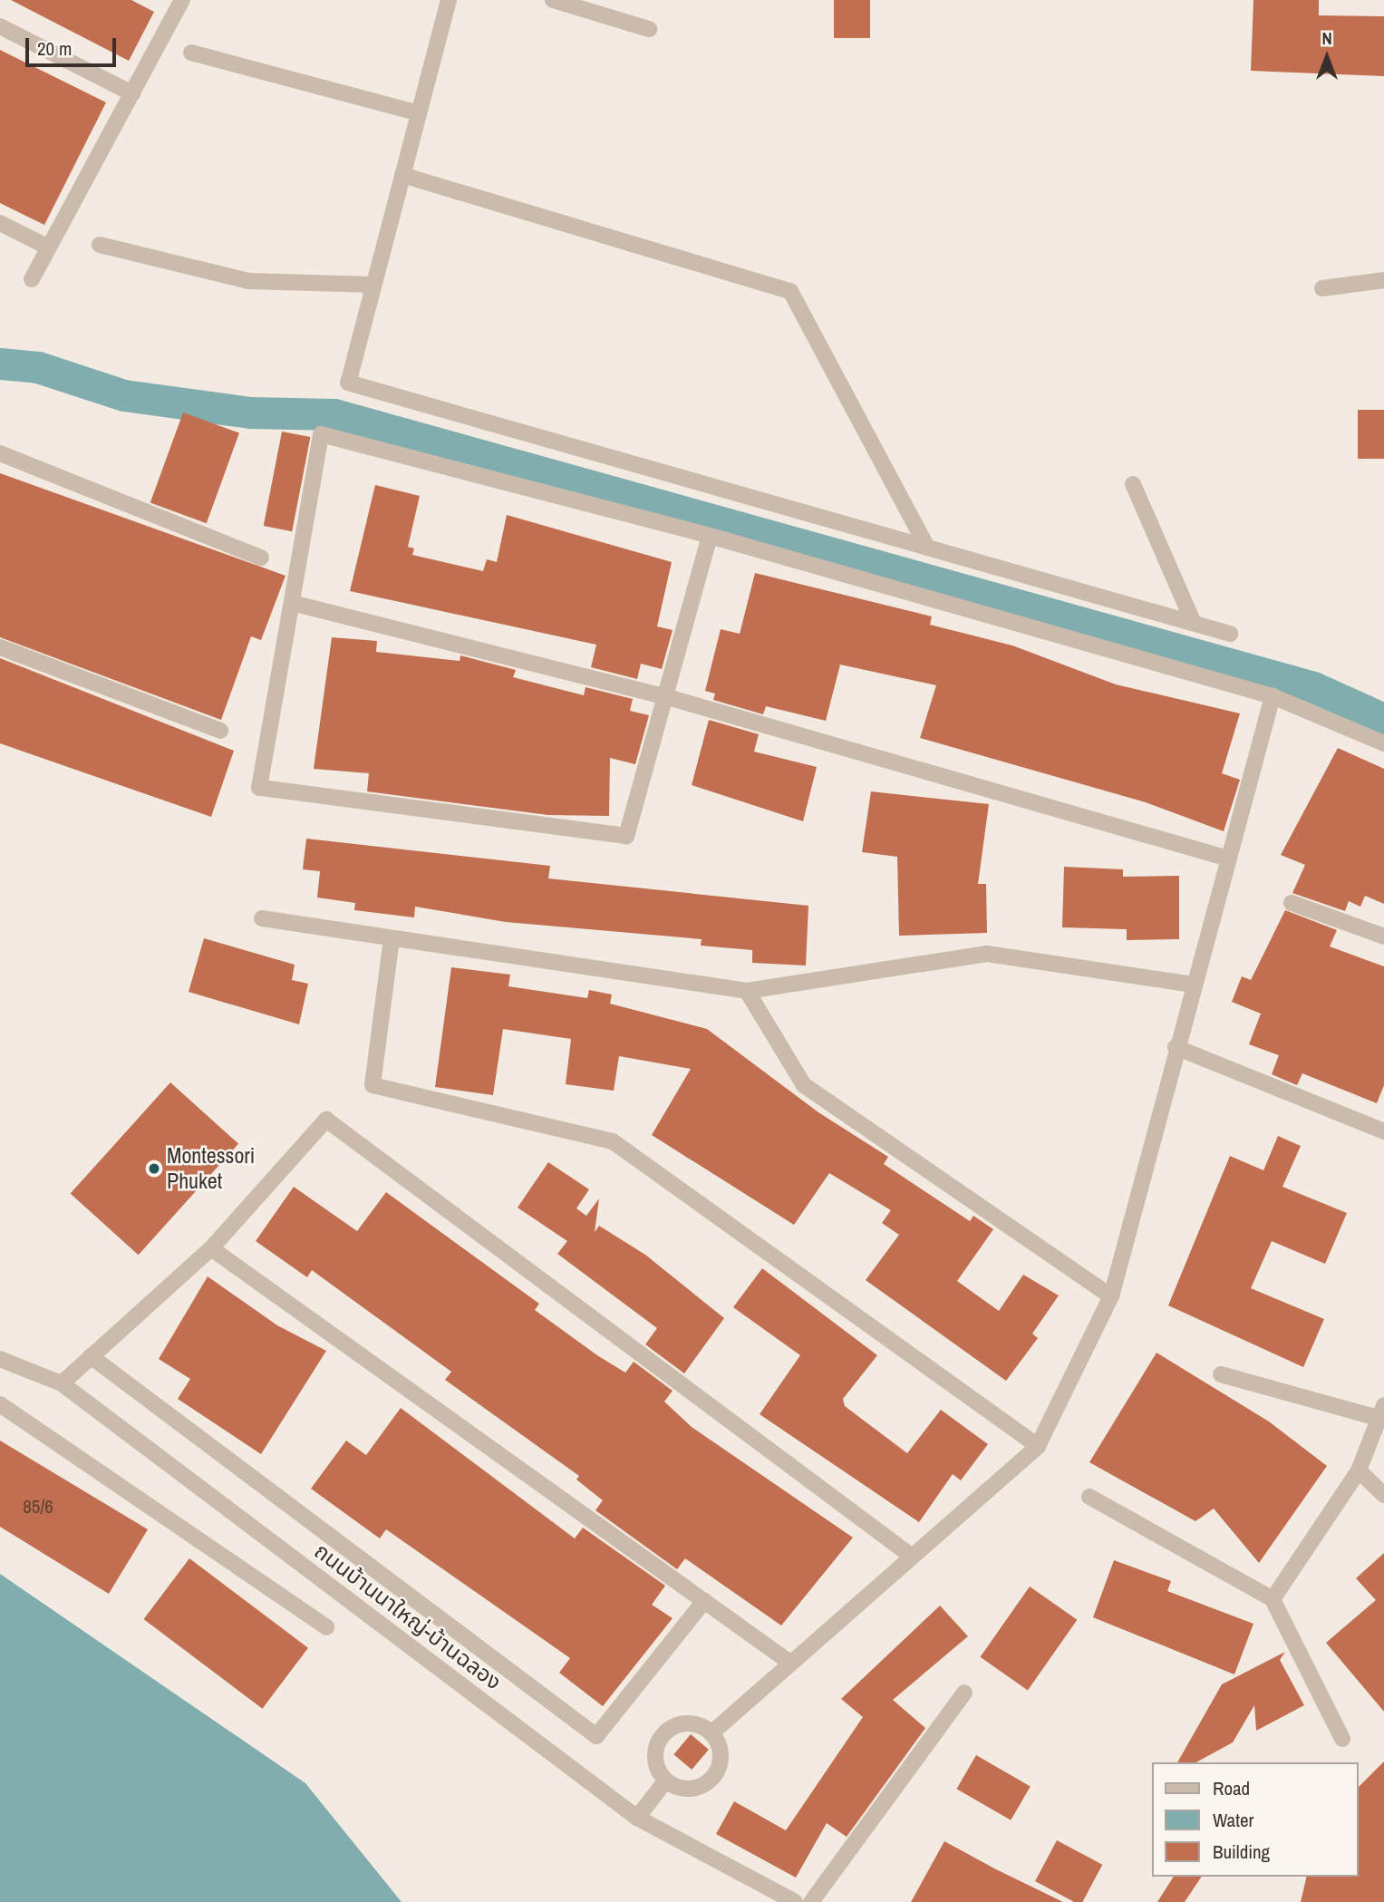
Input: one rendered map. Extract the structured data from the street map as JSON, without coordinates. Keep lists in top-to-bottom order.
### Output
{
  "streets": {
    "street": ["ถนนบ้านนาใหญ่-บ้านฉลอง"]
  },
  "places": ["Montessori Phuket"],
  "house_numbers": ["85/6"],
  "legend": ["Road", "Water", "Building"],
  "scale_bar": "20 m",
  "north": "top"
}
